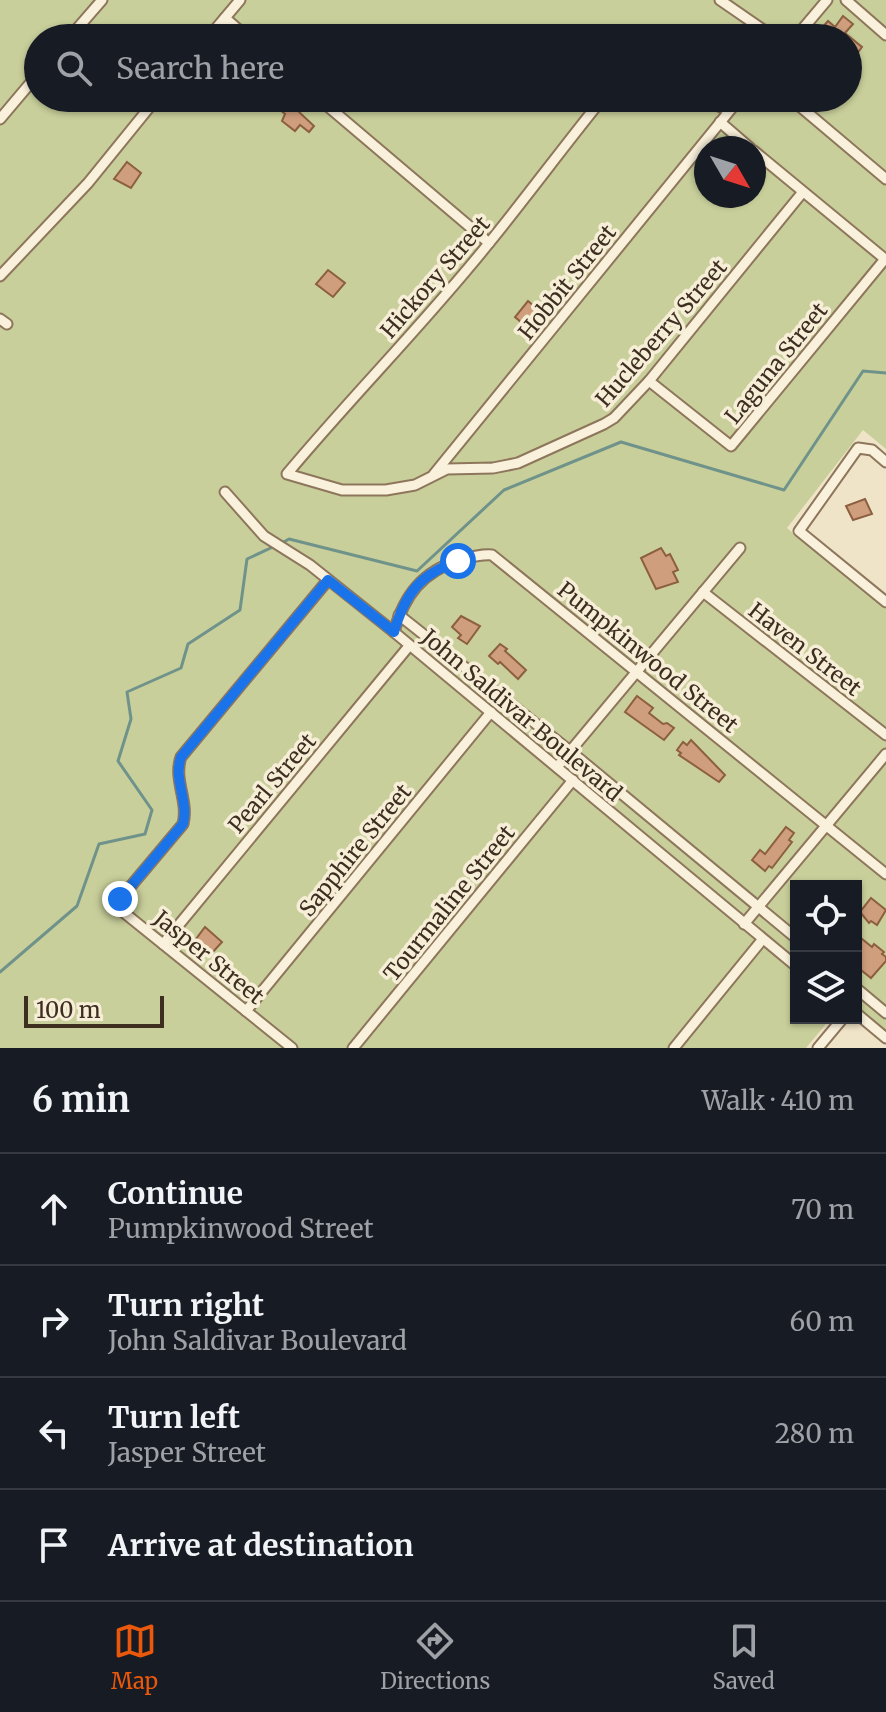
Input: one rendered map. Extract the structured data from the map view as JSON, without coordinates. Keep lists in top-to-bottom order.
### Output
{
  "streets": {
    "street": [
      "Hickory Street",
      "Hobbit Street",
      "Hucleberry Street",
      "Laguna Street",
      "Haven Street",
      "Pumpkinwood Street",
      "John Saldivar Boulevard",
      "Pearl Street",
      "Sapphire Street",
      "Tourmaline Street",
      "Jasper Street"
    ]
  },
  "crossings": [
    ["Hickory Street", "Hucleberry Street"],
    ["Hobbit Street", "Hucleberry Street"],
    ["Hucleberry Street", "Laguna Street"],
    ["Pumpkinwood Street", "John Saldivar Boulevard"],
    ["John Saldivar Boulevard", "Pearl Street"],
    ["John Saldivar Boulevard", "Sapphire Street"],
    ["John Saldivar Boulevard", "Tourmaline Street"],
    ["John Saldivar Boulevard", "Jasper Street"],
    ["Pearl Street", "Jasper Street"],
    ["Sapphire Street", "Jasper Street"]
  ],
  "scale_bar": "100 m",
  "north": "bottom right",
  "page": {
    "search": "Search here",
    "scale": "100 m",
    "heading": ["6 min", "Walk · 410 m"],
    "list": [
      ["Continue", "Pumpkinwood Street", "70 m"],
      ["Turn right", "John Saldivar Boulevard", "60 m"],
      ["Turn left", "Jasper Street", "280 m"],
      "Arrive at destination"
    ],
    "nav": ["Map", "Directions", "Saved"]
  }
}
